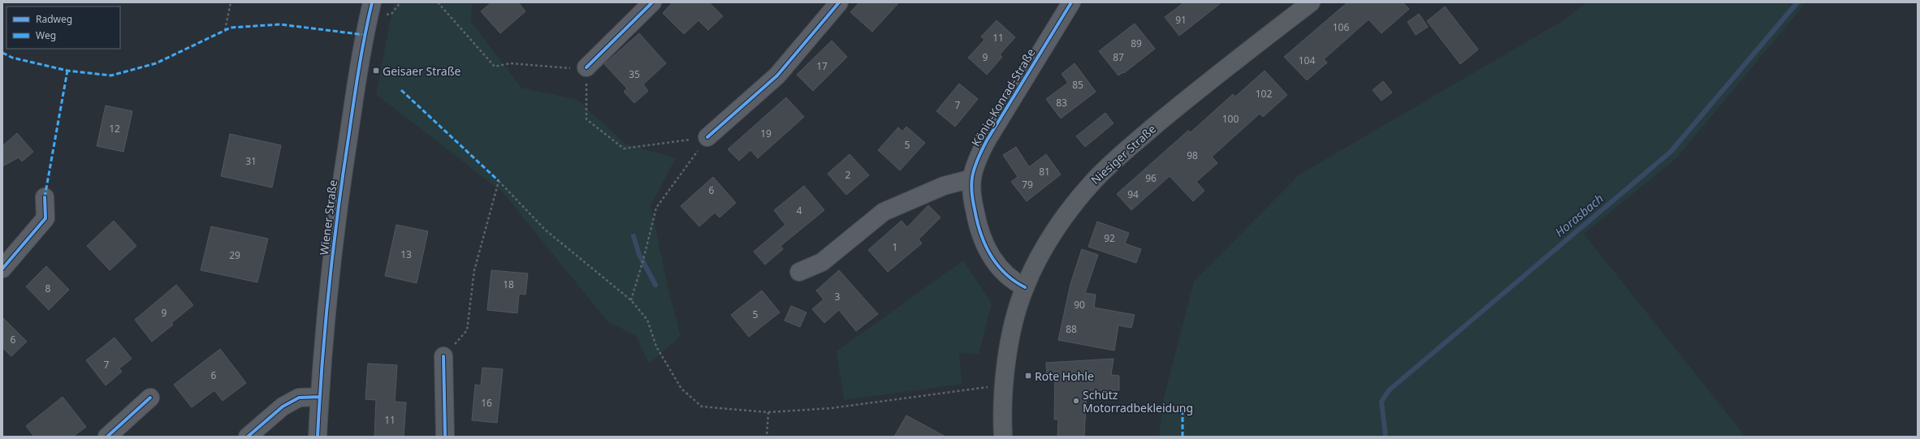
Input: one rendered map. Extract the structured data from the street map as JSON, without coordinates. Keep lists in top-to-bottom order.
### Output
{
  "streets": {
    "main road": ["Niesiger Straße"],
    "street": ["König-Konrad-Straße", "Wiener Straße"]
  },
  "crossings": [
    ["König-Konrad-Straße", "Niesiger Straße"]
  ],
  "water": ["Horasbach"],
  "places": {
    "transit": ["Geisaer Straße", "Rote Hohle"],
    "other": ["Schütz Motorradbekleidung"]
  },
  "house_numbers": [
    "91",
    "106",
    "11",
    "89",
    "9",
    "87",
    "104",
    "17",
    "35",
    "85",
    "102",
    "83",
    "7",
    "100",
    "12",
    "19",
    "5",
    "98",
    "31",
    "81",
    "2",
    "96",
    "79",
    "6",
    "94",
    "4",
    "92",
    "1",
    "13",
    "29",
    "18",
    "8",
    "3",
    "90",
    "9",
    "5",
    "88",
    "6",
    "7",
    "6",
    "16",
    "11"
  ],
  "legend": ["Radweg", "Weg"]
}
